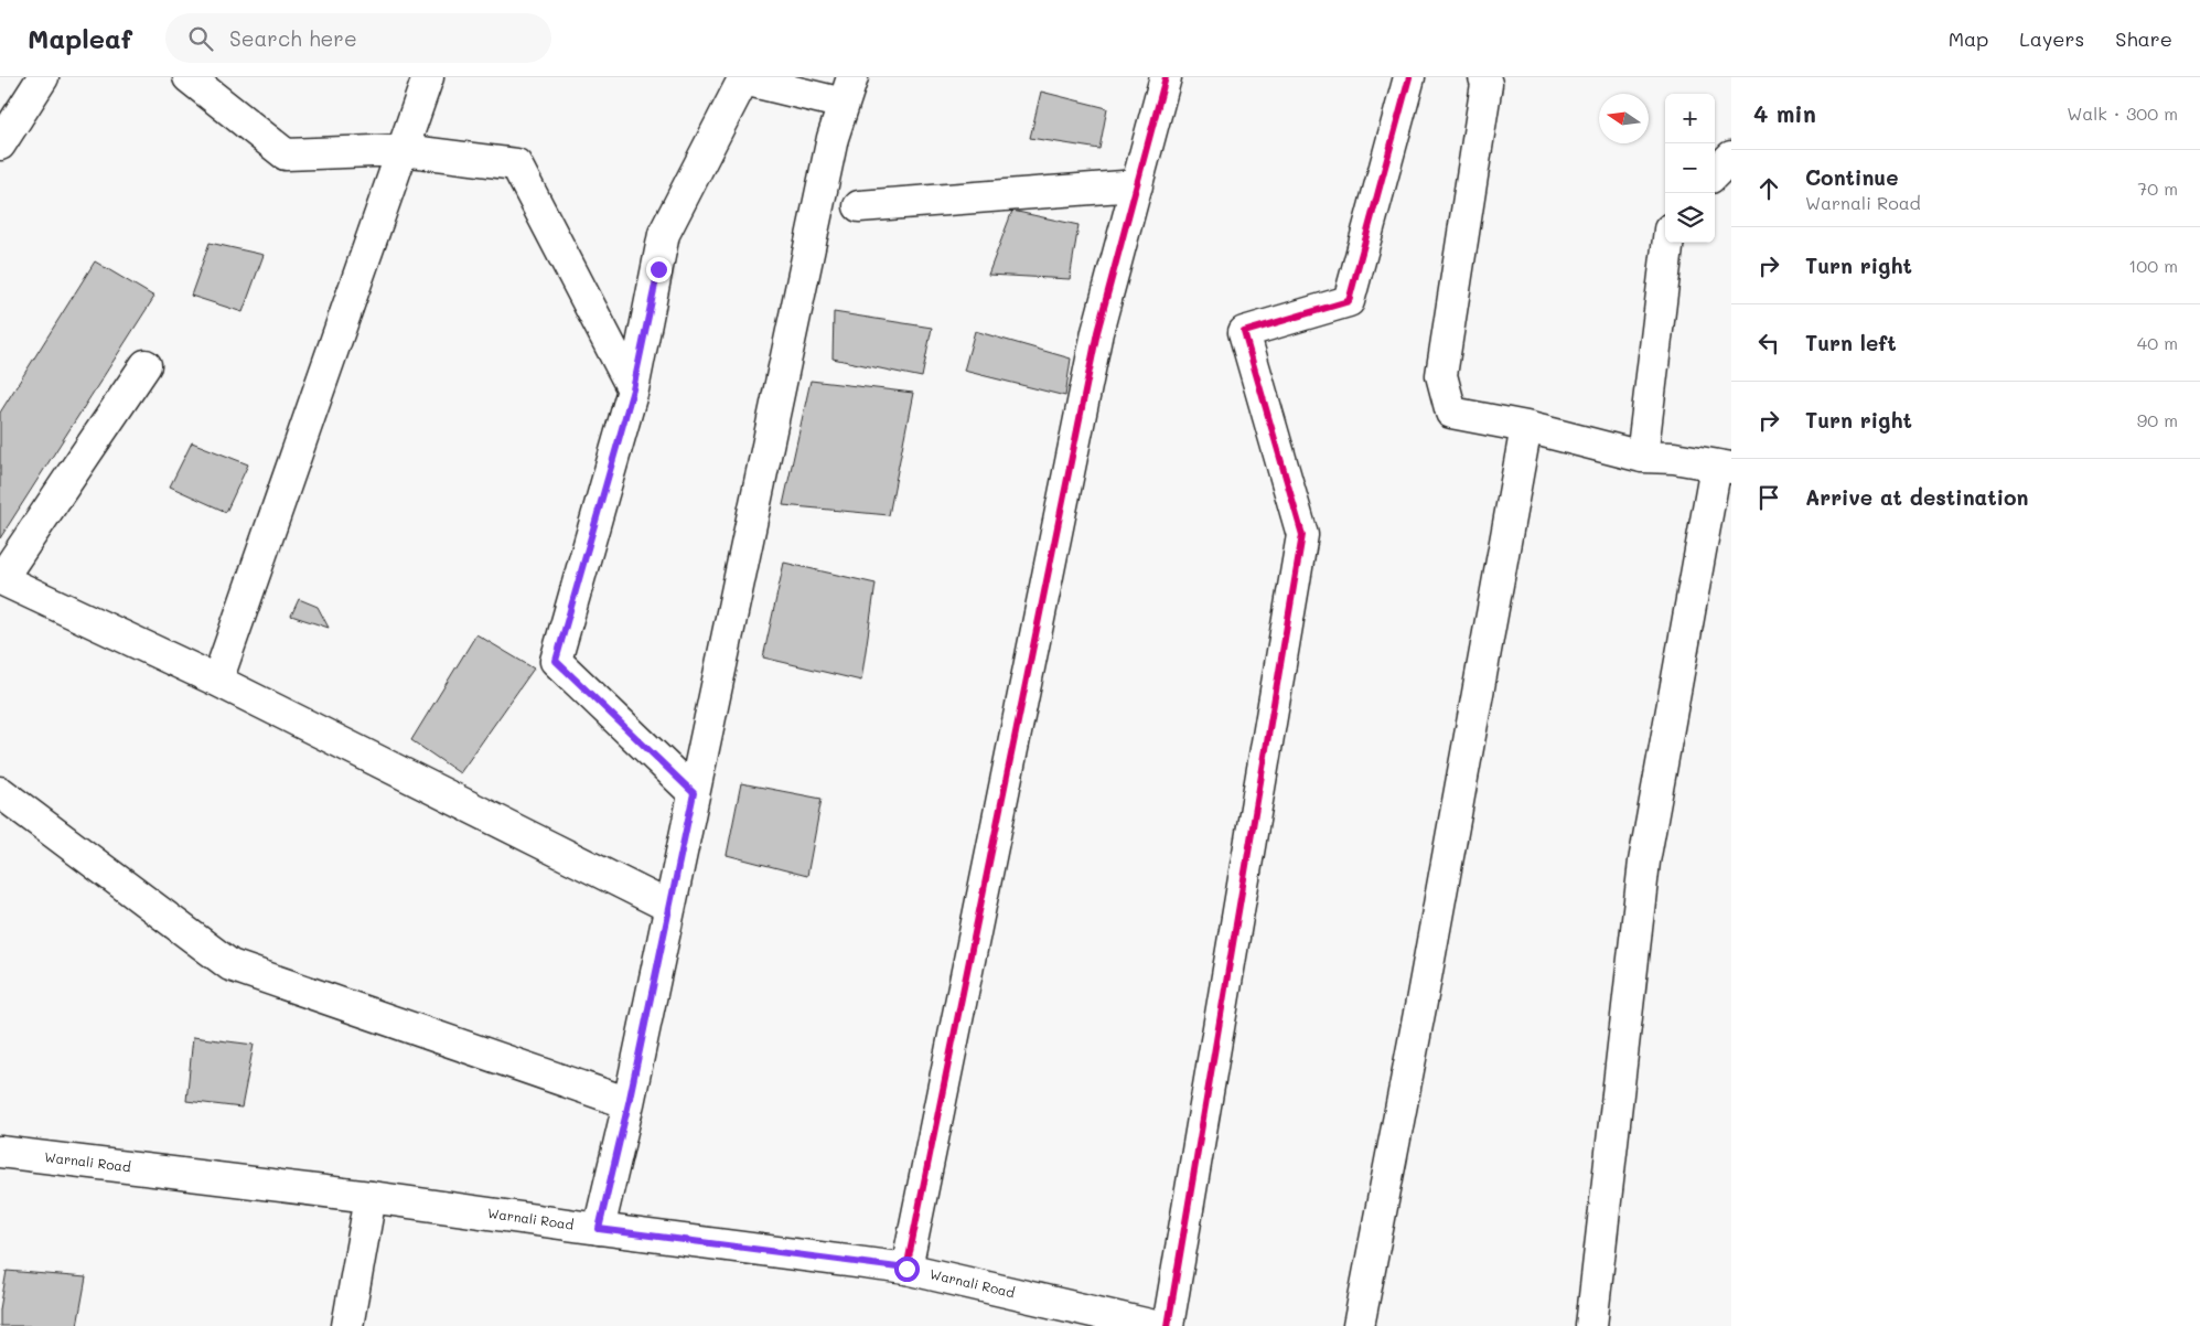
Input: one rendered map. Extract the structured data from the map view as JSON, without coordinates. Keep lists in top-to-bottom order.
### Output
{
  "streets": {
    "street": ["Warnali Road"]
  },
  "north": "left",
  "page": {
    "header": "Mapleaf",
    "search": "Search here",
    "nav": ["Map", "Layers", "Share"],
    "heading": ["4 min", "Walk · 300 m"],
    "map_buttons": ["+", "−"],
    "list": [
      ["Continue", "Warnali Road", "70 m"],
      ["Turn right", "100 m"],
      ["Turn left", "40 m"],
      ["Turn right", "90 m"],
      "Arrive at destination"
    ]
  }
}
